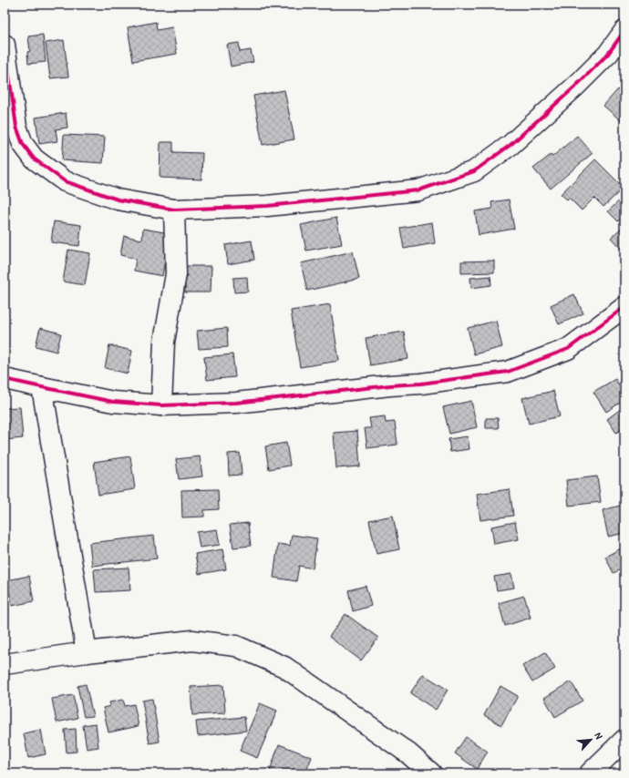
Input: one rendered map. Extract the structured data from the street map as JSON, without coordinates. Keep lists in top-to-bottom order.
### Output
{
  "north": "top right"
}
